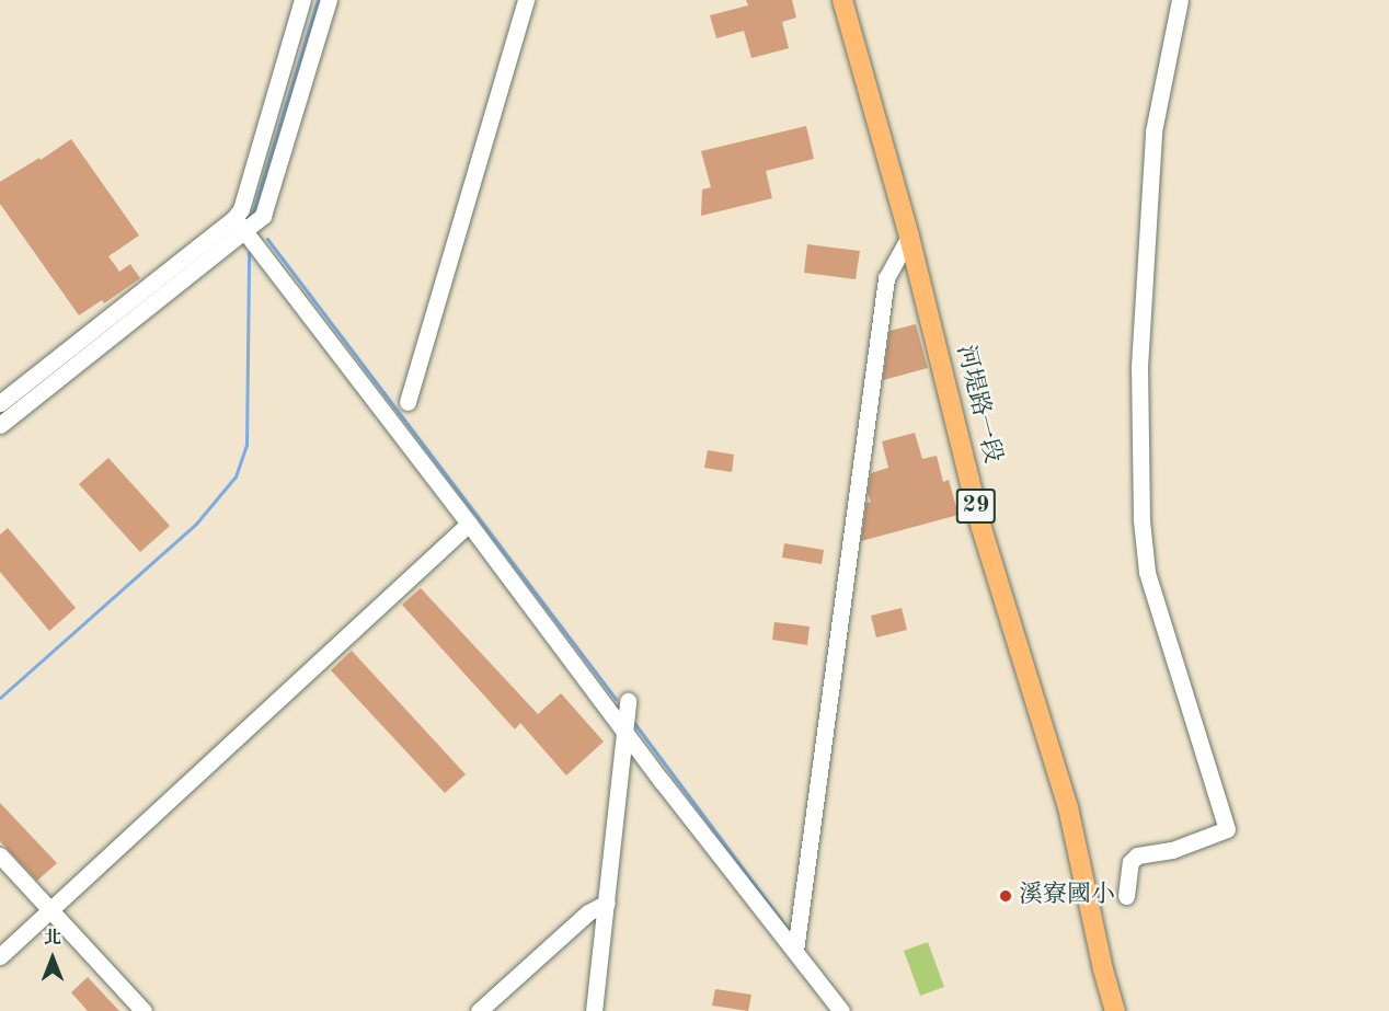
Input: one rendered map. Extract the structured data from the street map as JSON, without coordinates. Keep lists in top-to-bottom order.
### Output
{
  "streets": {
    "main road": ["河堤路一段", "29"]
  },
  "places": ["溪寮國小"],
  "north": "top"
}
